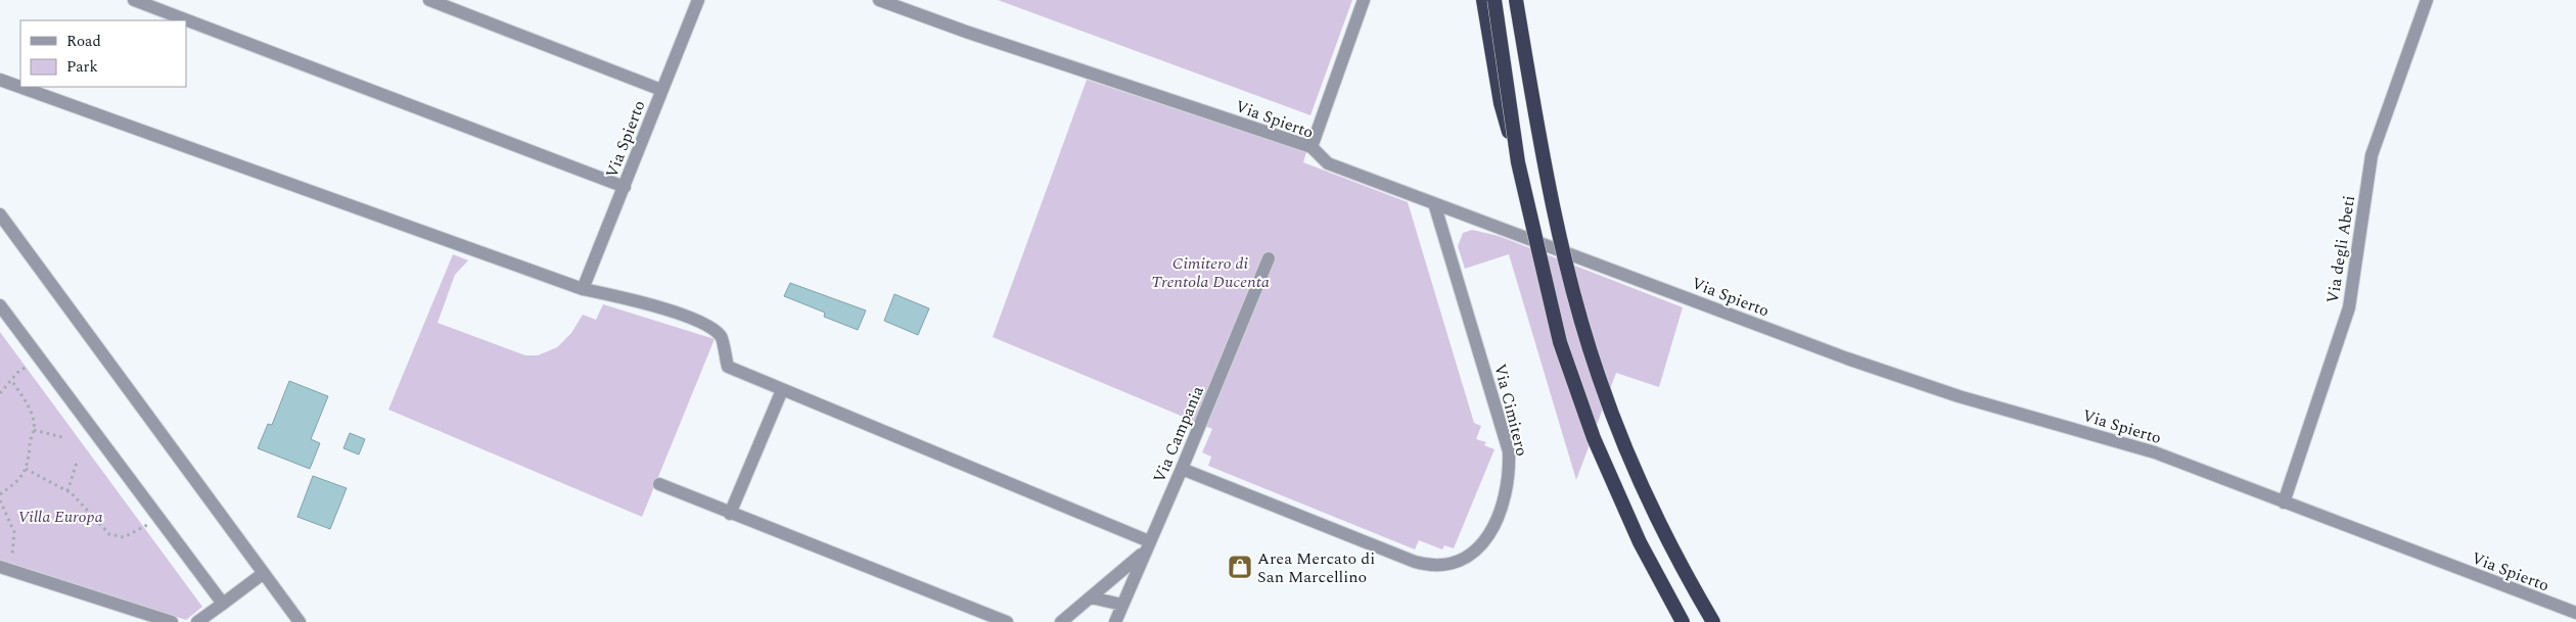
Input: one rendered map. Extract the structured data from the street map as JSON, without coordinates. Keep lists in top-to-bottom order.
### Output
{
  "streets": {
    "street": [
      "Via Spierto",
      "Via degli Abeti",
      "Via Cimitero",
      "Via Campania"
    ]
  },
  "crossings": [
    ["Via Spierto", "Via degli Abeti"],
    ["Via Spierto", "Via Cimitero"],
    ["Via Cimitero", "Via Campania"]
  ],
  "parks": ["Cimitero di Trentola Ducenta", "Villa Europa"],
  "places": {
    "shop": ["Area Mercato di San Marcellino"]
  },
  "legend": ["Road", "Park"]
}
